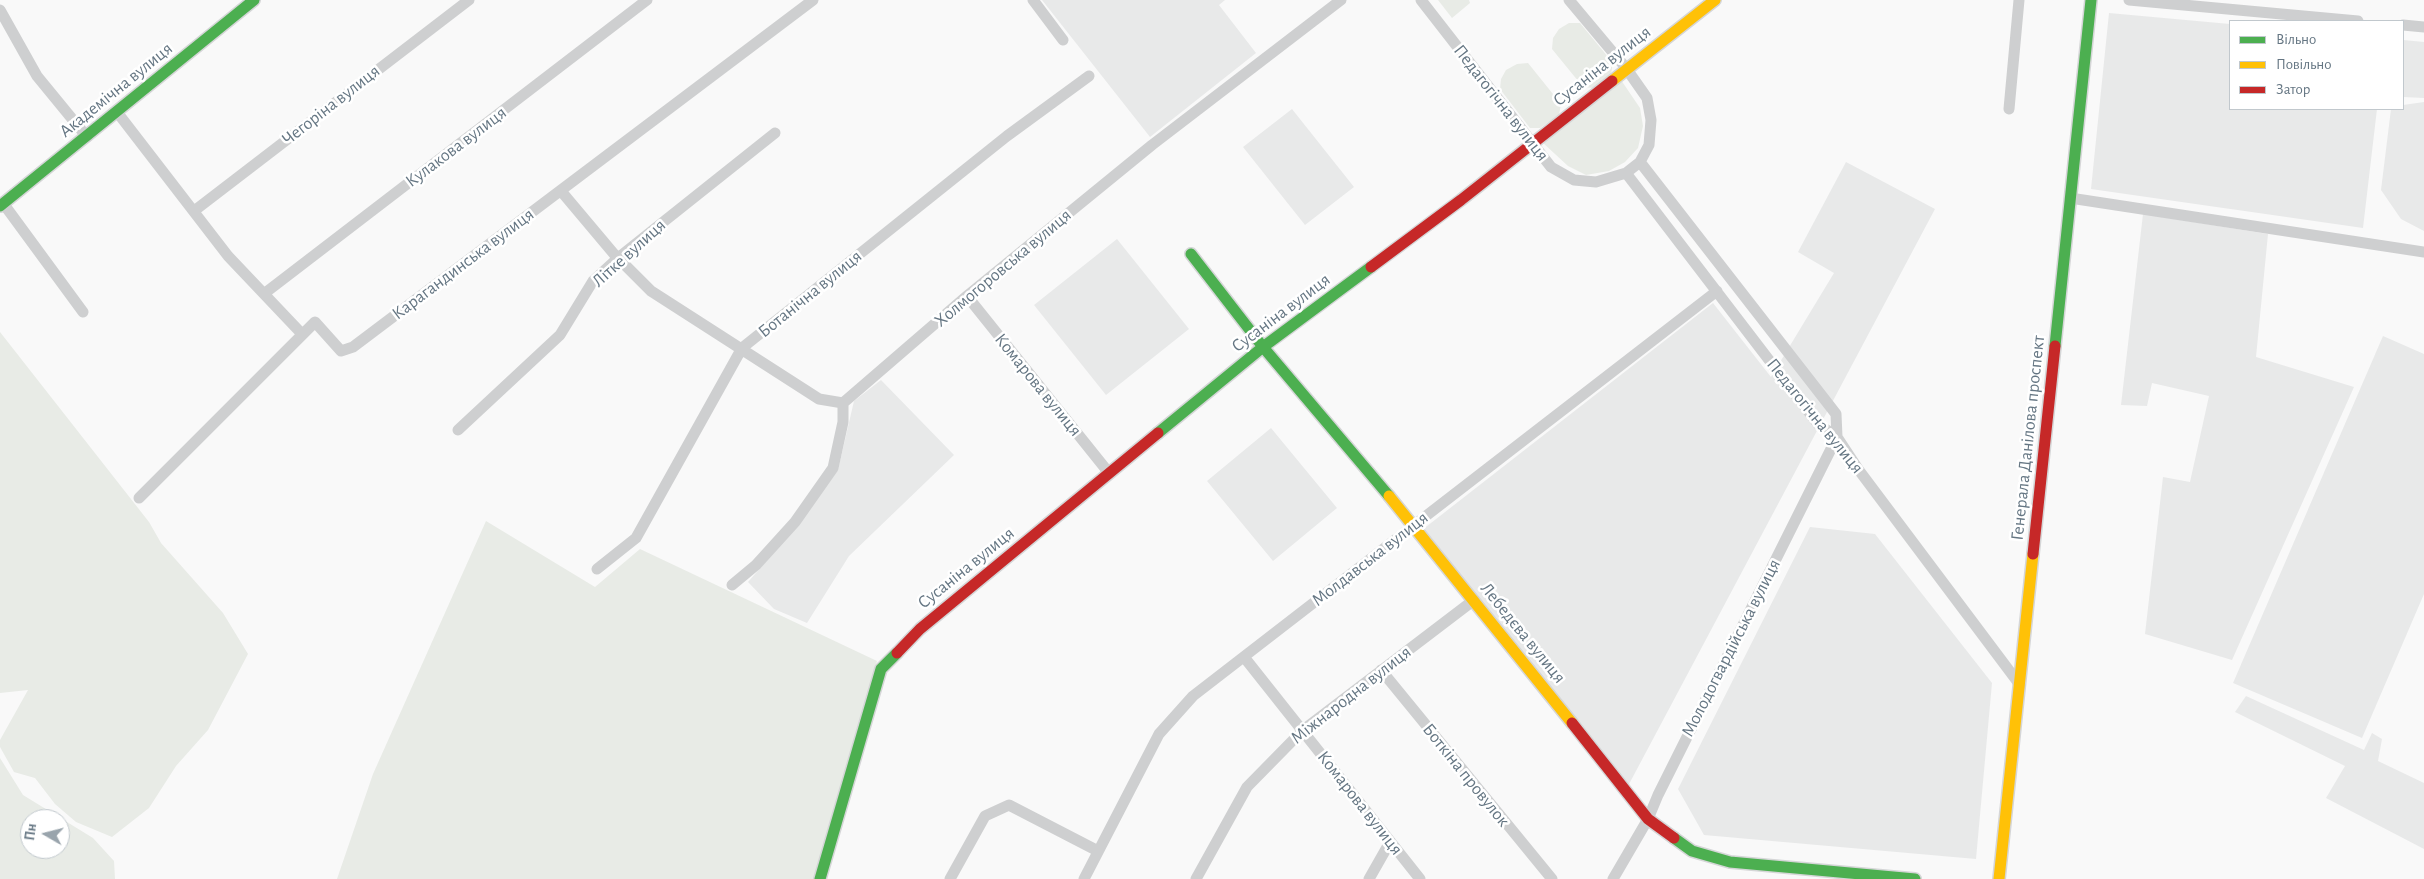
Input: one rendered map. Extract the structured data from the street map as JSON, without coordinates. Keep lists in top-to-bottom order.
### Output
{
  "streets": {
    "street": [
      "Сусаніна вулиця",
      "Академічна вулиця",
      "Педагогічна вулиця",
      "Чегоріна вулиця",
      "Кулакова вулиця",
      "Літке вулиця",
      "Карагандинська вулиця",
      "Холмогоровська вулиця",
      "Ботанічна вулиця",
      "Комарова вулиця",
      "Генерала Данілова проспект",
      "Молдавська вулиця",
      "Лебедєва вулиця",
      "Молодогвардійська вулиця",
      "Міжнародна вулиця",
      "Боткіна провулок"
    ]
  },
  "crossings": [
    ["Сусаніна вулиця", "Педагогічна вулиця"],
    ["Сусаніна вулиця", "Комарова вулиця"],
    ["Сусаніна вулиця", "Лебедєва вулиця"],
    ["Педагогічна вулиця", "Генерала Данілова проспект"],
    ["Педагогічна вулиця", "Молдавська вулиця"],
    ["Педагогічна вулиця", "Молодогвардійська вулиця"],
    ["Холмогоровська вулиця", "Комарова вулиця"],
    ["Комарова вулиця", "Молдавська вулиця"],
    ["Комарова вулиця", "Міжнародна вулиця"],
    ["Молдавська вулиця", "Лебедєва вулиця"],
    ["Лебедєва вулиця", "Молодогвардійська вулиця"],
    ["Лебедєва вулиця", "Міжнародна вулиця"],
    ["Міжнародна вулиця", "Боткіна провулок"]
  ],
  "legend": ["Вільно", "Повільно", "Затор"],
  "north": "left"
}
